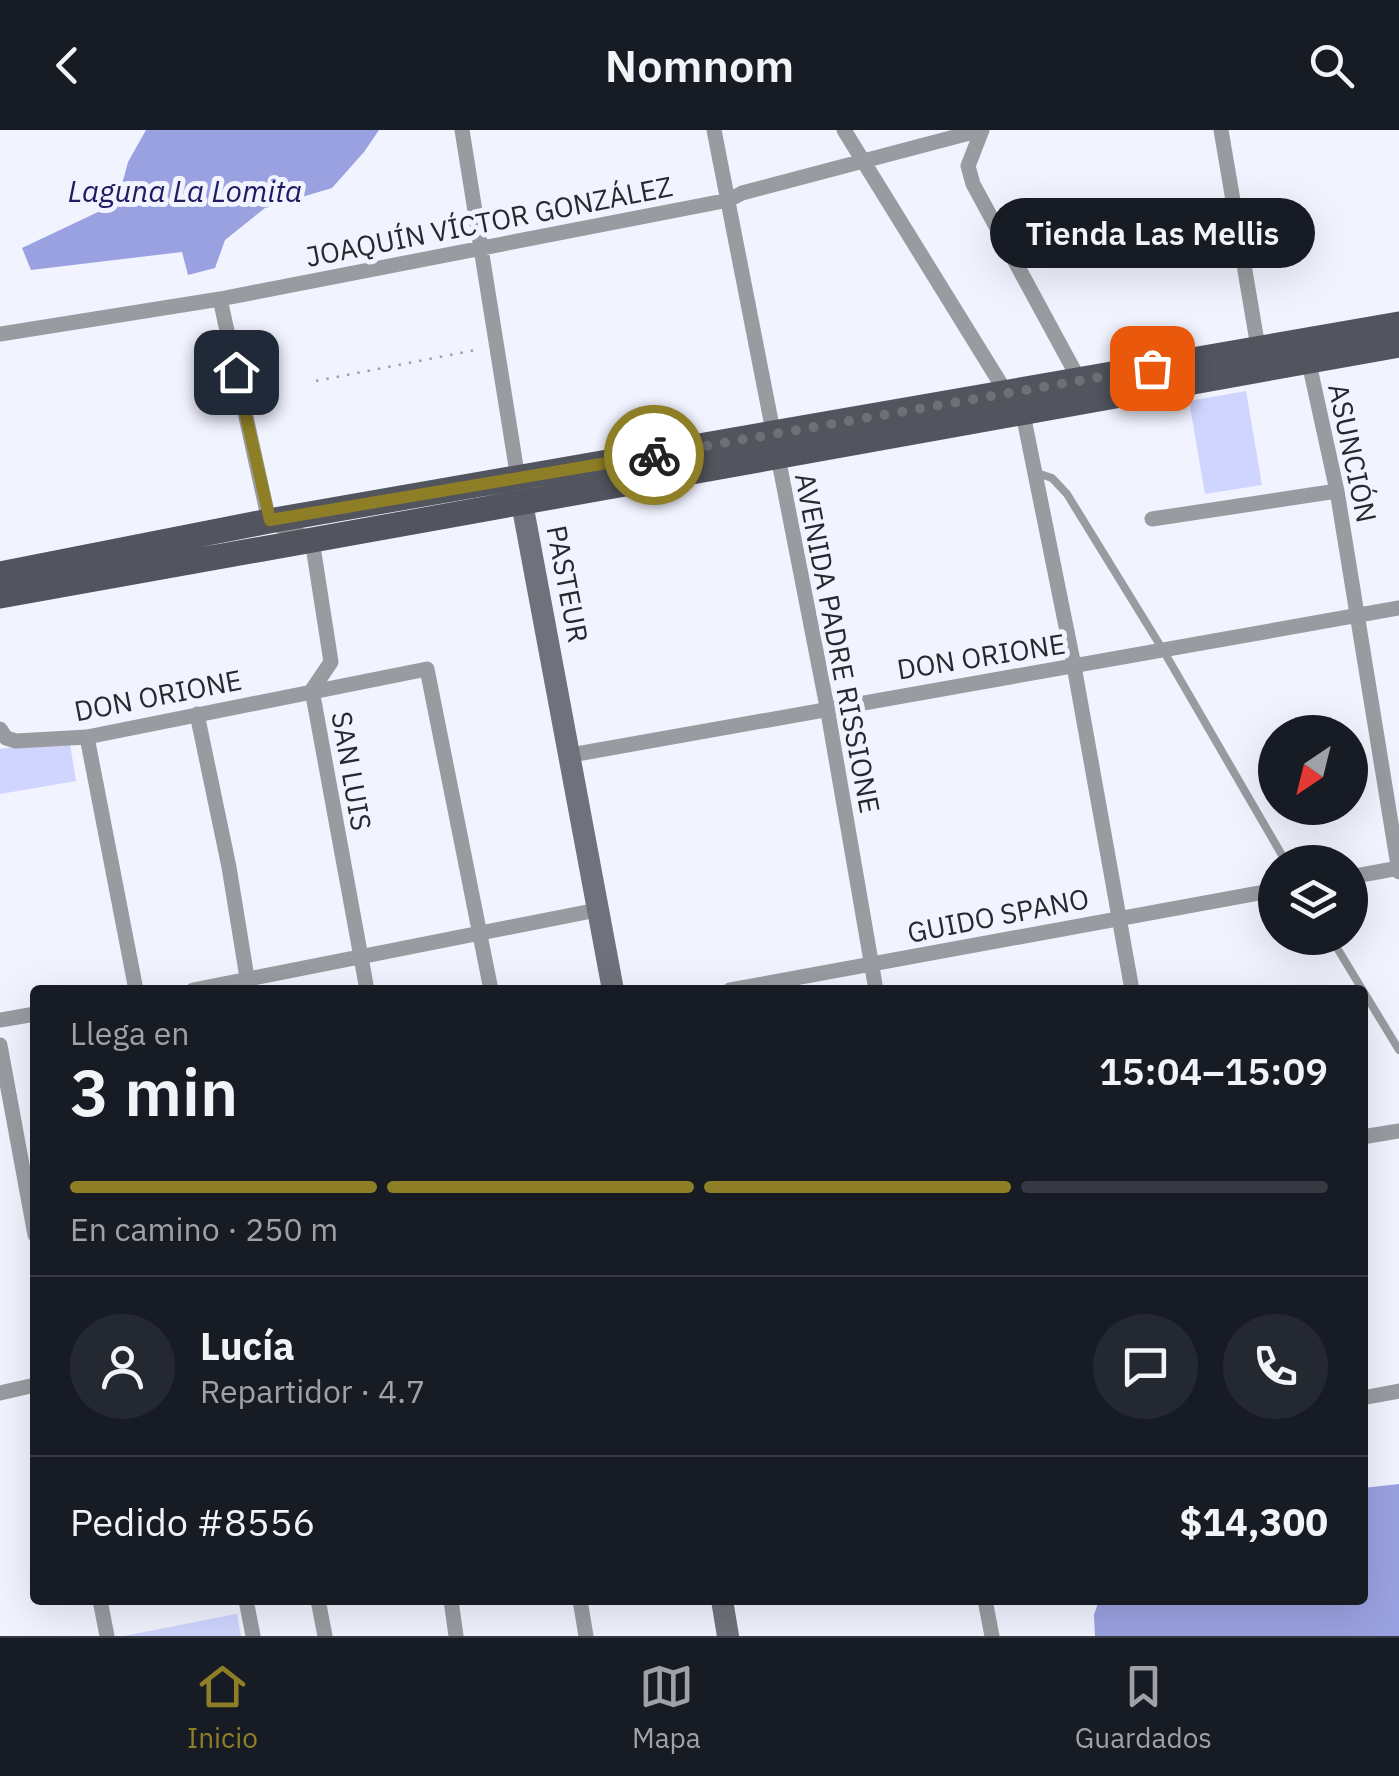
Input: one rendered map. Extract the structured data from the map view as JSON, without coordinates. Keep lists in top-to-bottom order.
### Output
{
  "streets": {
    "street": [
      "JOAQUÍN VÍCTOR GONZÁLEZ",
      "ASUNCIÓN",
      "PASTEUR",
      "AVENIDA PADRE RISSIONE",
      "DON ORIONE",
      "SAN LUIS",
      "GUIDO SPANO"
    ]
  },
  "crossings": [
    ["JOAQUÍN VÍCTOR GONZÁLEZ", "PASTEUR"],
    ["JOAQUÍN VÍCTOR GONZÁLEZ", "AVENIDA PADRE RISSIONE"],
    ["ASUNCIÓN", "DON ORIONE"],
    ["PASTEUR", "DON ORIONE"],
    ["AVENIDA PADRE RISSIONE", "DON ORIONE"],
    ["AVENIDA PADRE RISSIONE", "GUIDO SPANO"],
    ["DON ORIONE", "SAN LUIS"]
  ],
  "water": ["Laguna La Lomita"],
  "places": ["Tienda Las Mellis"],
  "north": "bottom left",
  "page": {
    "header": "Nomnom",
    "bubble": "Tienda Las Mellis",
    "heading": ["3 min", "Llega en", "15:04–15:09"],
    "panel": [
      "Lucía",
      "Repartidor · 4.7",
      "Pedido #8556",
      "$14,300"
    ],
    "bar": "En camino · 250 m",
    "tabs": ["Inicio", "Mapa", "Guardados"]
  }
}
